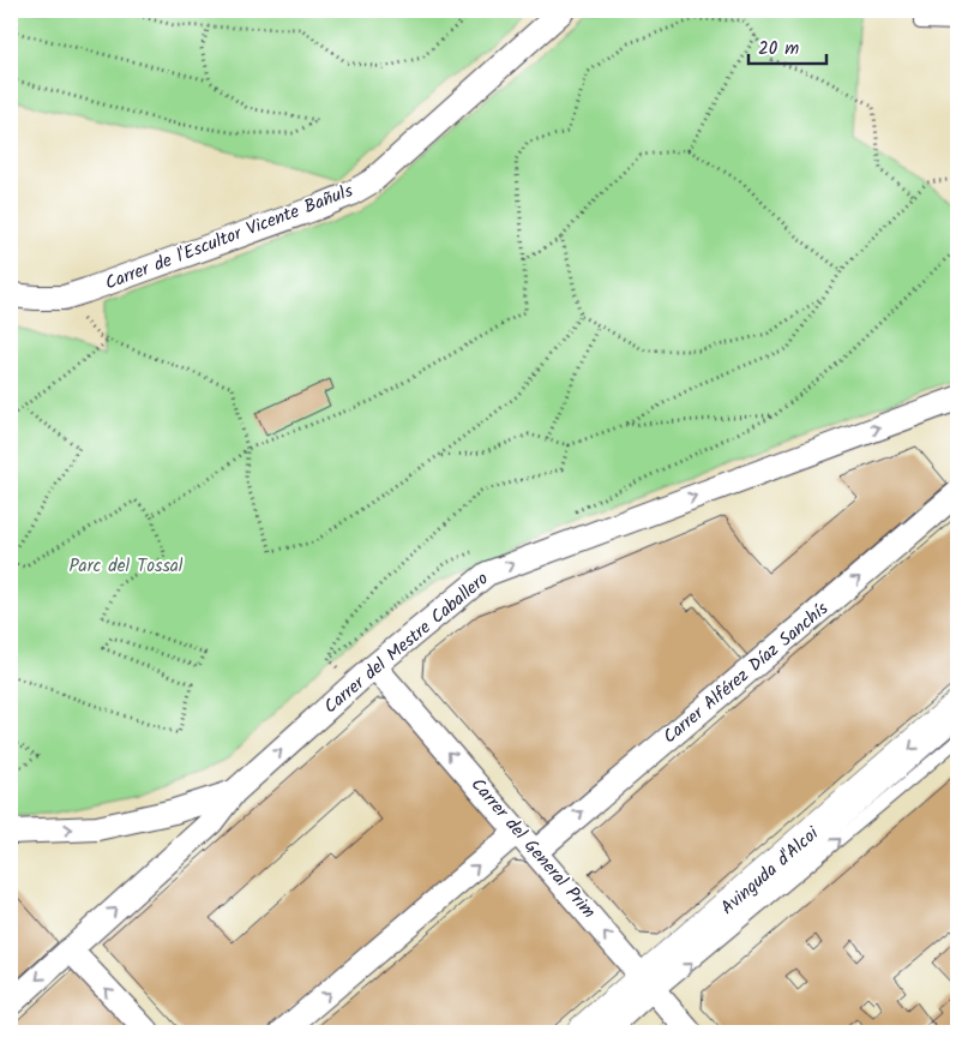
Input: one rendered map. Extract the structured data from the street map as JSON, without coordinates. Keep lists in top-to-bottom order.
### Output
{
  "streets": {
    "main road": ["Avinguda d'Alcoi"],
    "street": [
      "Carrer de l'Escultor Vicente Bañuls",
      "Carrer del Mestre Caballero",
      "Carrer Alférez Díaz Sanchís",
      "Carrer del General Prim"
    ]
  },
  "crossings": [
    ["Carrer del Mestre Caballero", "Carrer del General Prim"],
    ["Carrer Alférez Díaz Sanchís", "Carrer del General Prim"],
    ["Carrer del General Prim", "Avinguda d'Alcoi"]
  ],
  "one_way": ["Carrer Alférez Díaz Sanchís", "Carrer del General Prim"],
  "parks": ["Parc del Tossal"],
  "scale_bar": "20 m"
}
